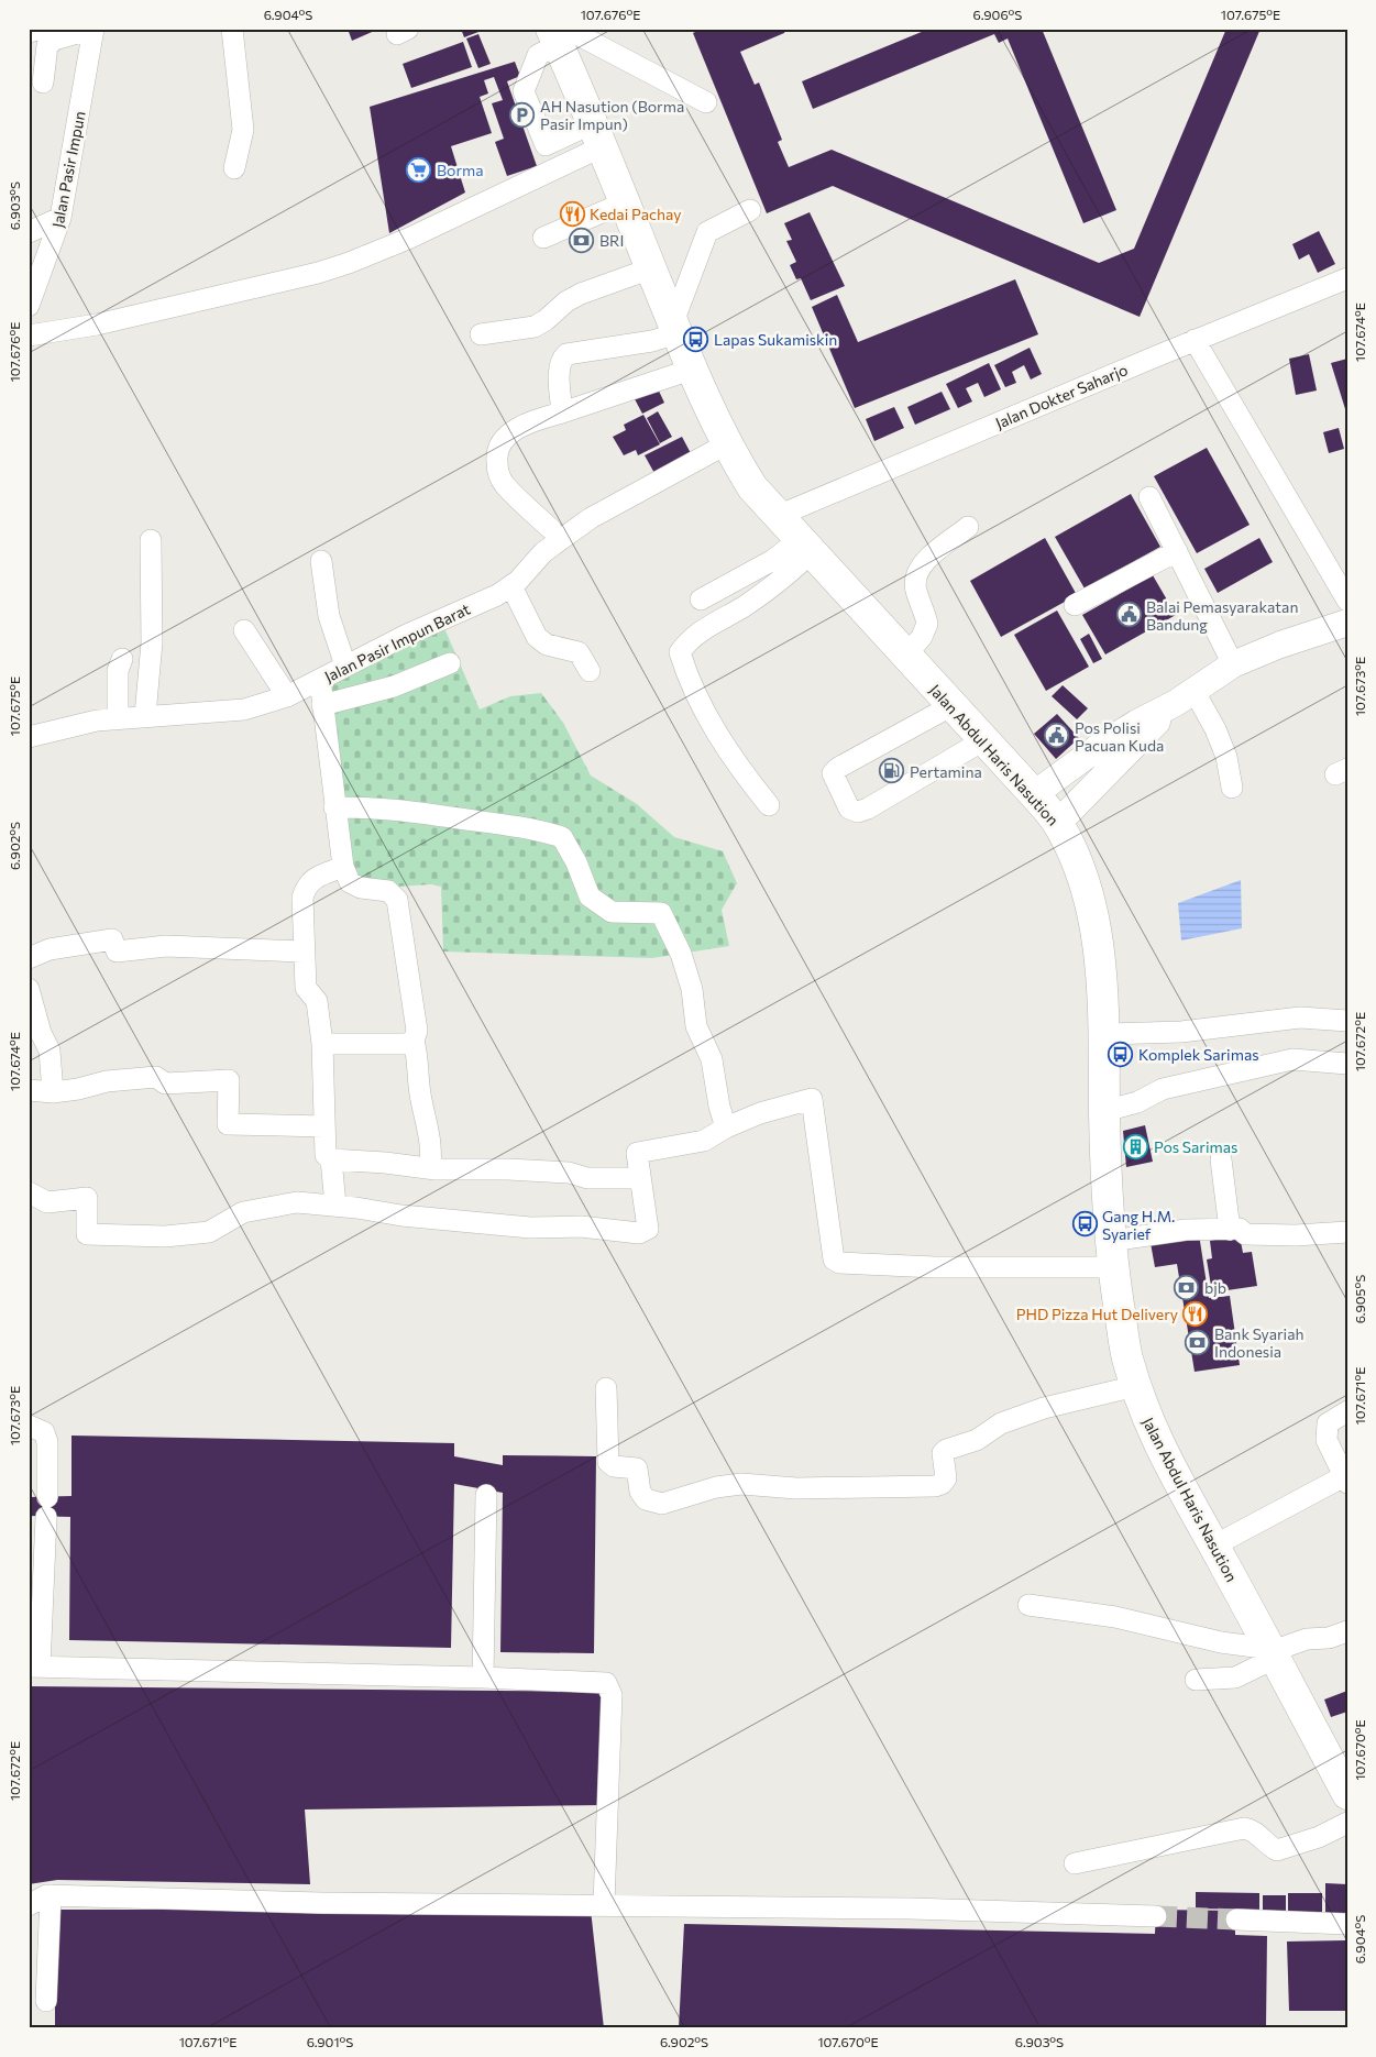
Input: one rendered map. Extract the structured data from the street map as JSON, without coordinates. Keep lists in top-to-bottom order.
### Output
{
  "streets": {
    "highway": ["Jalan Abdul Haris Nasution"],
    "street": ["Jalan Pasir Impun", "Jalan Dokter Saharjo", "Jalan Pasir Impun Barat"]
  },
  "crossings": [
    ["Jalan Dokter Saharjo", "Jalan Abdul Haris Nasution"],
    ["Jalan Pasir Impun Barat", "Jalan Abdul Haris Nasution"]
  ],
  "places": {
    "parking": ["AH Nasution (Borma Pasir Impun)"],
    "supermarket": ["Borma"],
    "restaurant": ["Kedai Pachay", "PHD Pizza Hut Delivery"],
    "bank": ["BRI", "bjb", "Bank Syariah Indonesia"],
    "bus stop": ["Lapas Sukamiskin", "Komplek Sarimas", "Gang H.M. Syarief"],
    "public building": ["Balai Pemasyarakatan Bandung", "Pos Polisi Pacuan Kuda"],
    "fuel station": ["Pertamina"],
    "building": ["Pos Sarimas"]
  },
  "coordinates": [
    "6.904°S",
    "107.676°E",
    "6.906°S",
    "107.675°E",
    "6.903°S",
    "107.674°E",
    "107.673°E",
    "6.902°S",
    "107.672°E",
    "6.905°S",
    "107.671°E",
    "107.670°E",
    "6.901°S"
  ]
}
